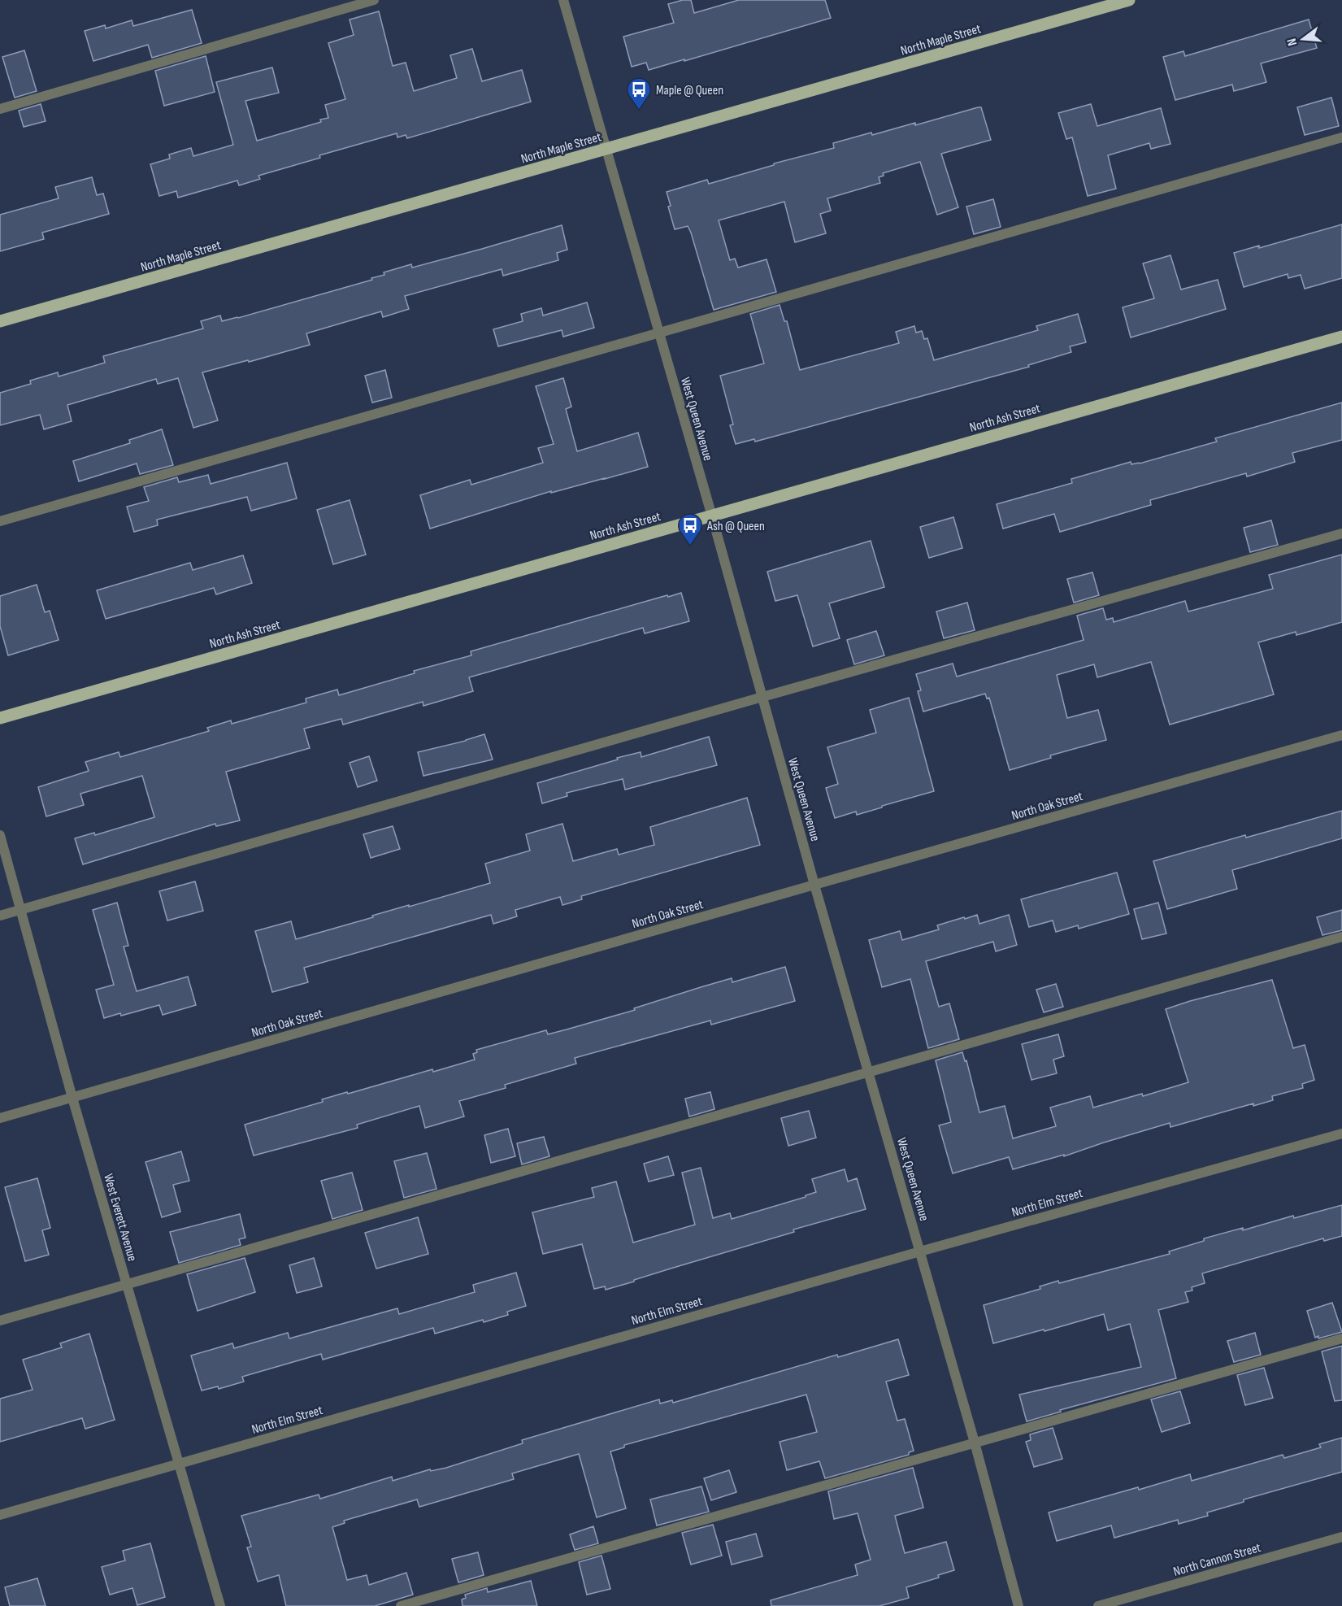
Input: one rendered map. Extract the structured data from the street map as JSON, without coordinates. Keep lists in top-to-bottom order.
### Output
{
  "streets": {
    "main road": ["North Maple Street", "North Ash Street"],
    "street": [
      "West Queen Avenue",
      "North Oak Street",
      "North Elm Street",
      "West Everett Avenue",
      "North Cannon Street"
    ]
  },
  "crossings": [
    ["North Maple Street", "West Queen Avenue"],
    ["North Ash Street", "West Queen Avenue"],
    ["West Queen Avenue", "North Oak Street"],
    ["West Queen Avenue", "North Elm Street"],
    ["North Oak Street", "West Everett Avenue"],
    ["North Elm Street", "West Everett Avenue"]
  ],
  "places": {
    "bus stop": ["Maple @ Queen", "Ash @ Queen"]
  },
  "north": "left"
}
